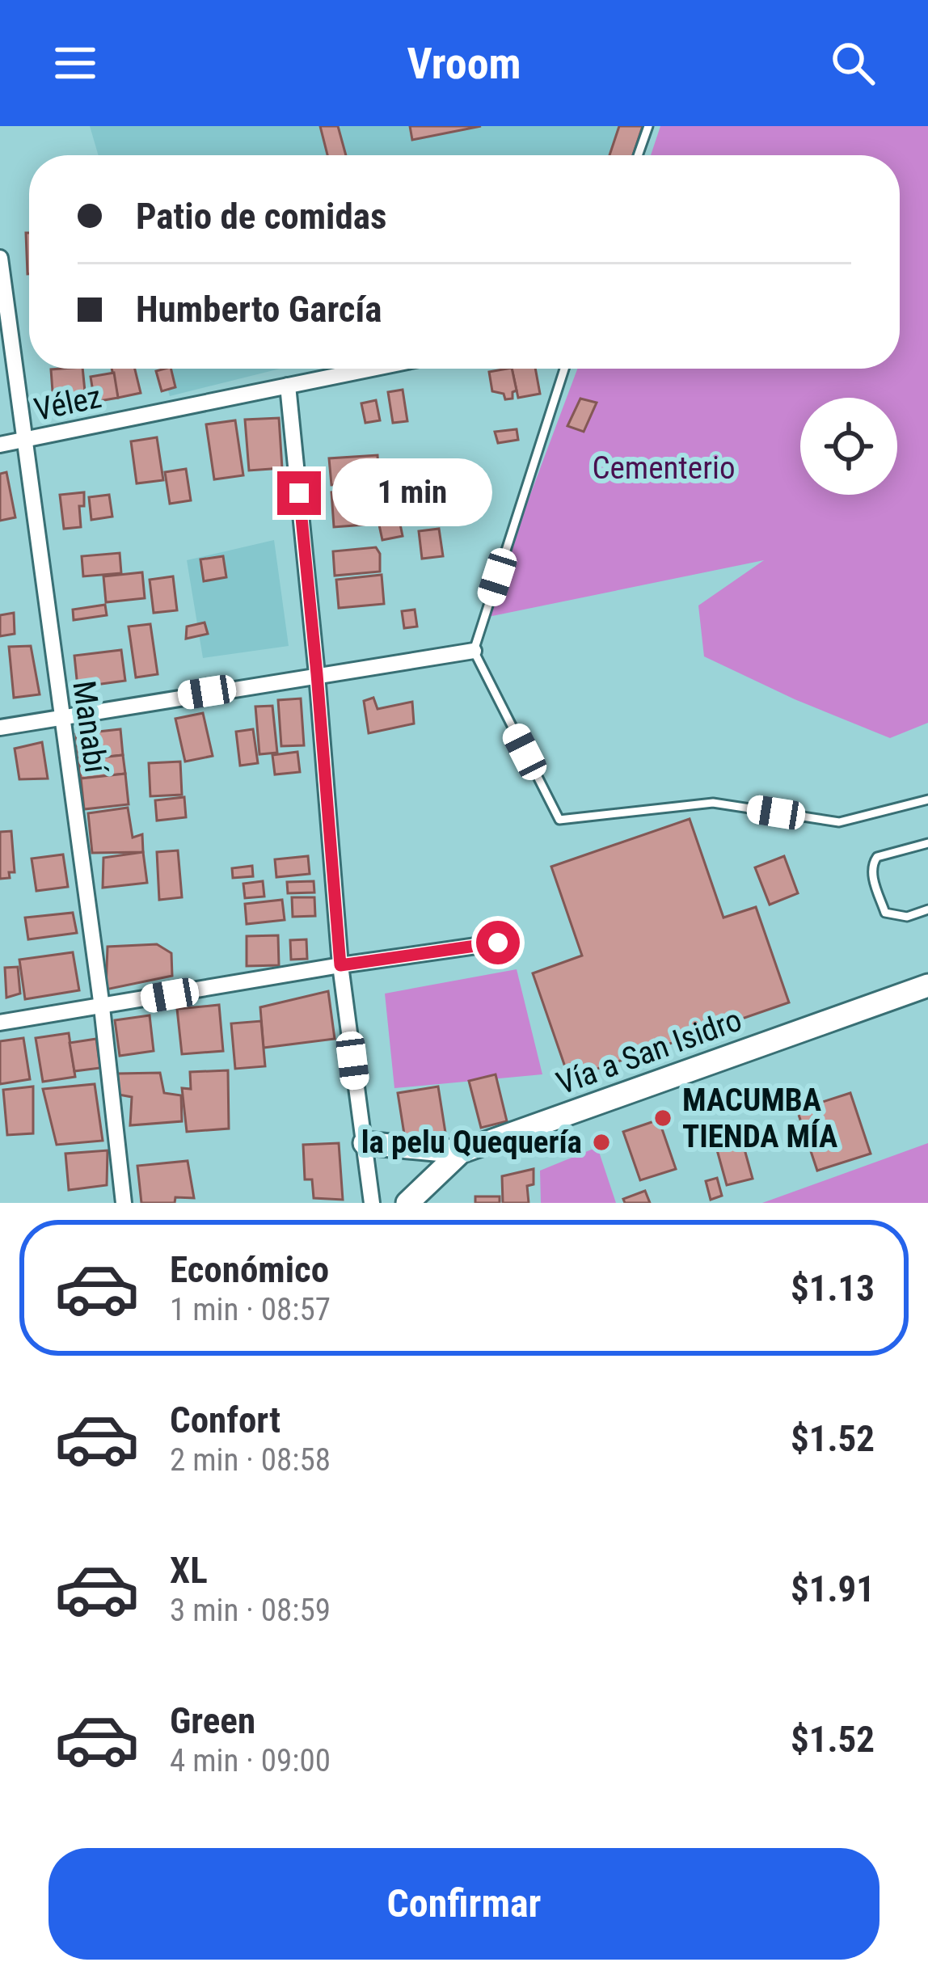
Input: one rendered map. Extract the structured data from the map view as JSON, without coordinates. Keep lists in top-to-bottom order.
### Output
{
  "streets": {
    "street": ["Vélez", "Manabí", "Vía a San Isidro"]
  },
  "crossings": [
    ["Vélez", "Manabí"]
  ],
  "parks": ["Cementerio"],
  "places": ["MACUMBA TIENDA MÍA", "la pelu Quequería"],
  "page": {
    "header": "Vroom",
    "banner": ["Patio de comidas", "Humberto García"],
    "bubble": "1 min",
    "list": [
      {
        "name": "Económico",
        "note": "1 min · 08:57",
        "value": "$1.13"
      },
      {
        "name": "Confort",
        "note": "2 min · 08:58",
        "value": "$1.52"
      },
      {
        "name": "XL",
        "note": "3 min · 08:59",
        "value": "$1.91"
      },
      {
        "name": "Green",
        "note": "4 min · 09:00",
        "value": "$1.52"
      }
    ],
    "buttons": "Confirmar"
  }
}
